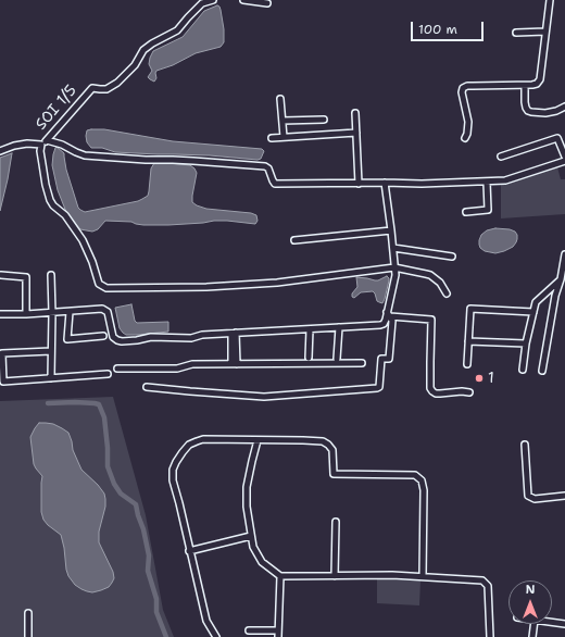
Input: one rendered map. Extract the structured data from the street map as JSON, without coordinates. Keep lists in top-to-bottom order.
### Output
{
  "streets": {
    "street": ["SOI 1/5"]
  },
  "places": ["1"],
  "scale_bar": "100 m",
  "north": "top"
}
